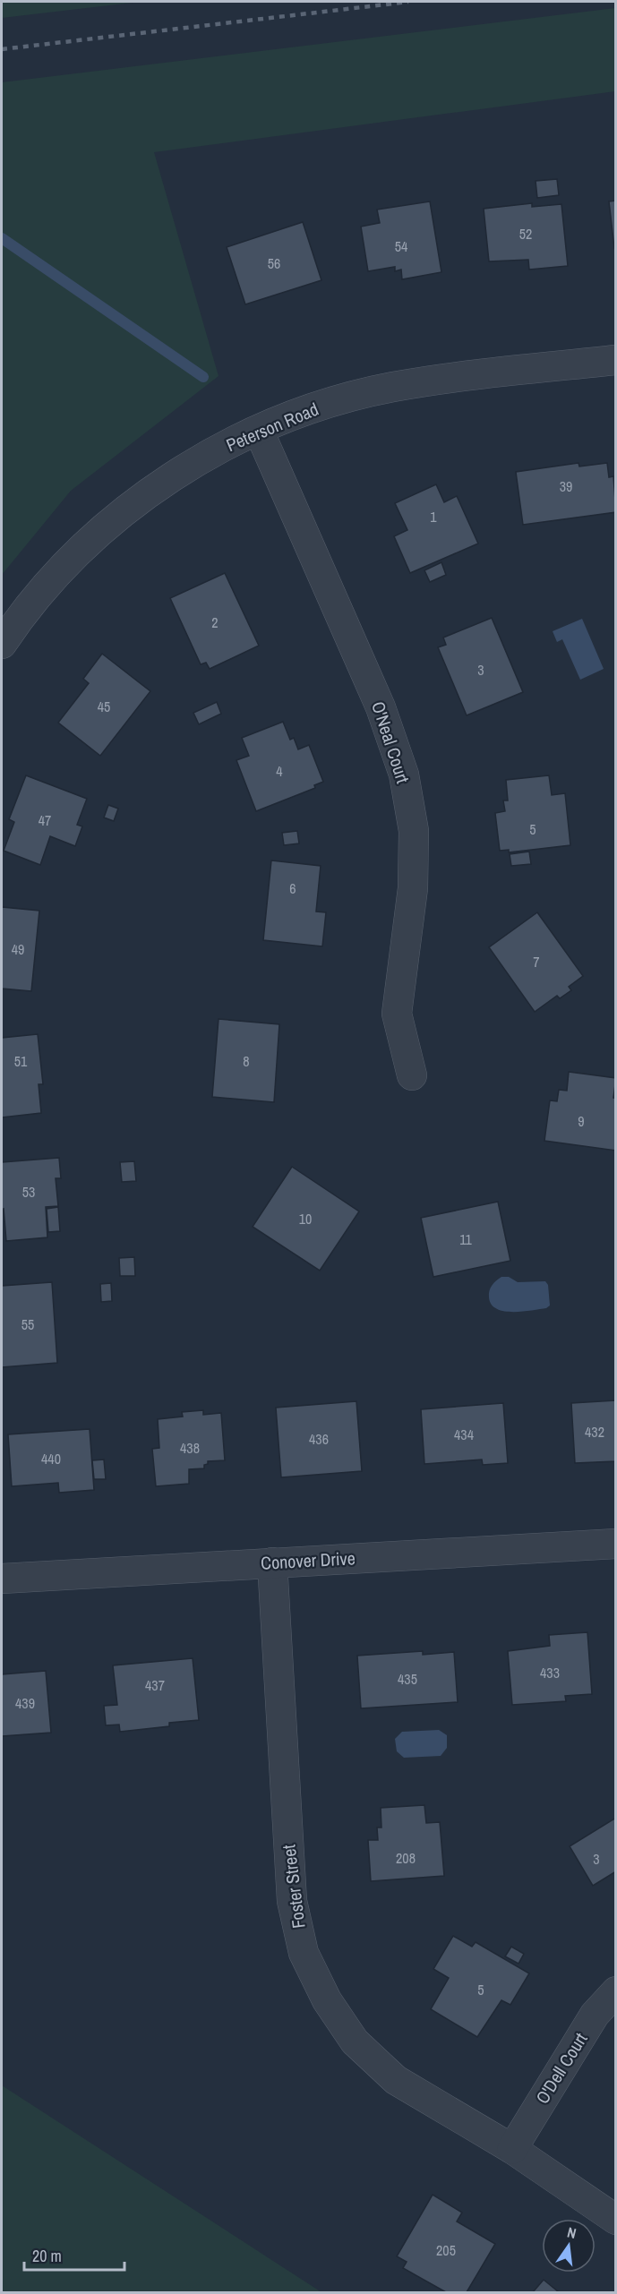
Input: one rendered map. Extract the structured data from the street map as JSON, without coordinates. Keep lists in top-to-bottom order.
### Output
{
  "streets": {
    "street": [
      "Peterson Road",
      "O'Neal Court",
      "Conover Drive",
      "Foster Street",
      "O'Dell Court"
    ]
  },
  "crossings": [
    ["Peterson Road", "O'Neal Court"],
    ["Conover Drive", "Foster Street"],
    ["Foster Street", "O'Dell Court"]
  ],
  "house_numbers": [
    "52",
    "54",
    "56",
    "39",
    "1",
    "2",
    "3",
    "45",
    "4",
    "47",
    "5",
    "6",
    "49",
    "7",
    "51",
    "8",
    "9",
    "53",
    "10",
    "11",
    "55",
    "432",
    "434",
    "436",
    "438",
    "440",
    "433",
    "435",
    "437",
    "439",
    "208",
    "3",
    "5",
    "205"
  ],
  "scale_bar": "20 m",
  "north": "top"
}
